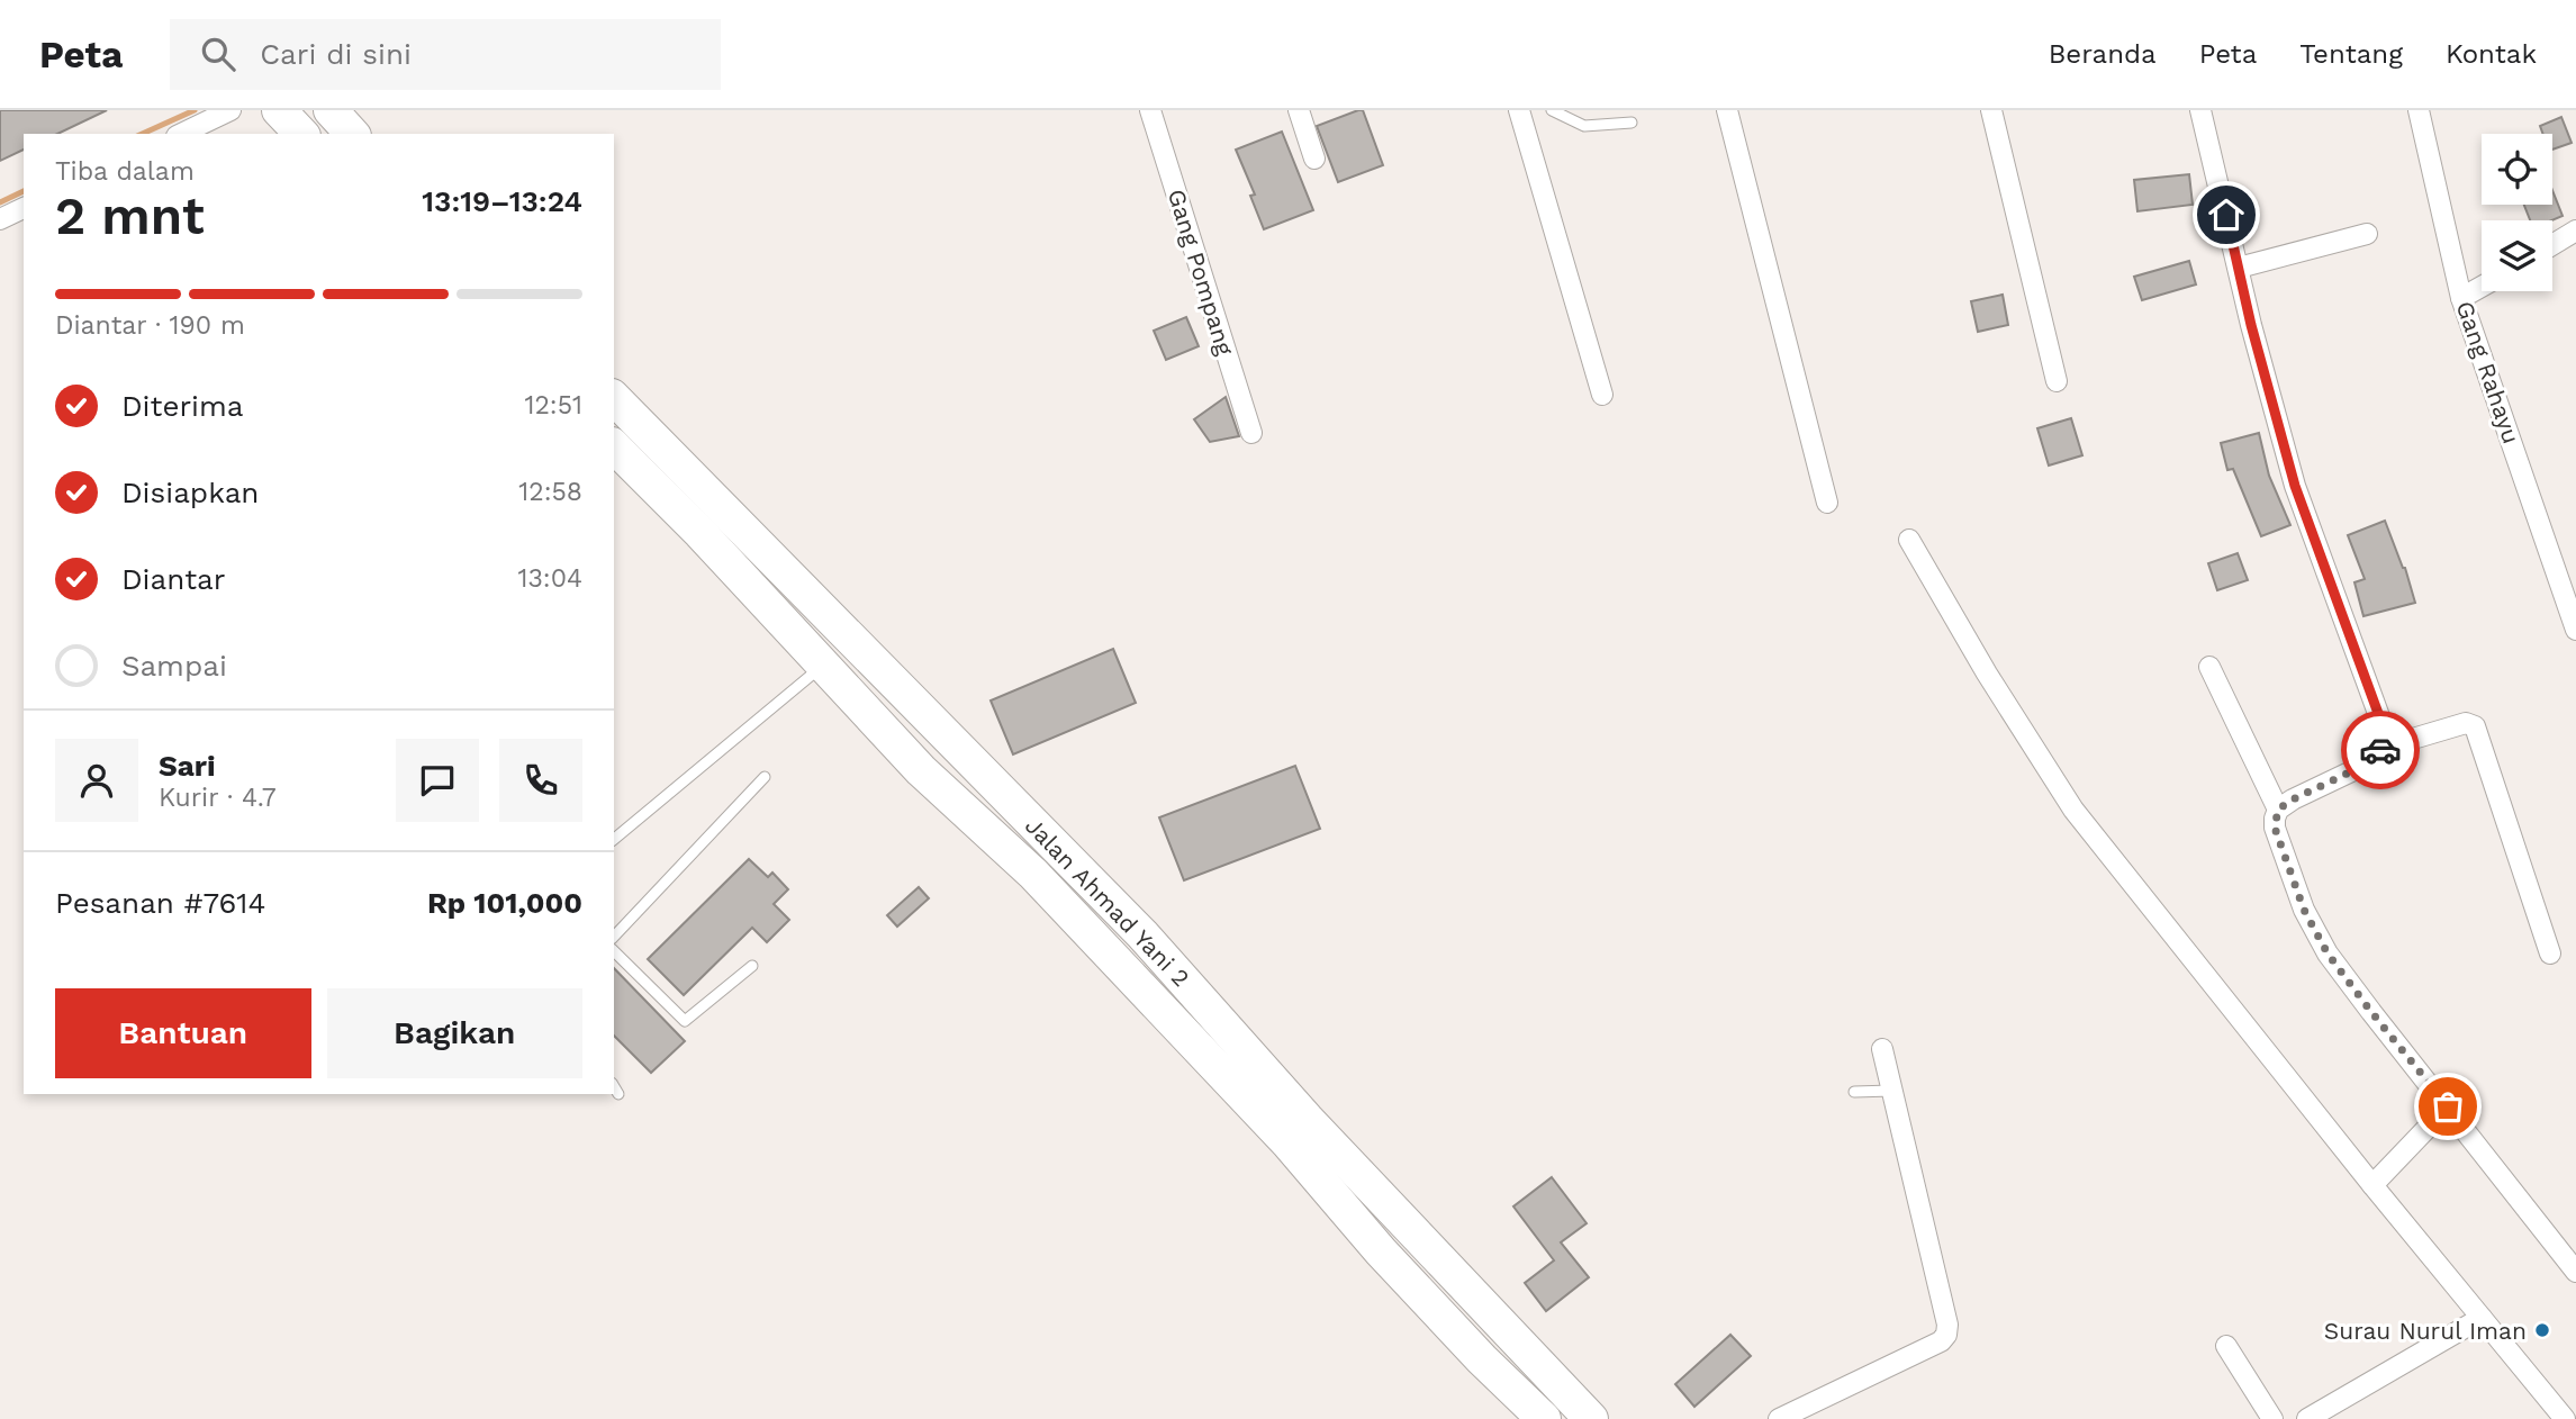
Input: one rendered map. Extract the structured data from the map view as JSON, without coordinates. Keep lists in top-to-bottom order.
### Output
{
  "streets": {
    "highway": ["Jalan Ahmad Yani 2"],
    "street": ["Gang Pompang", "Gang Rahayu"]
  },
  "places": ["Surau Nurul Iman"],
  "page": {
    "header": "Peta",
    "search": "Cari di sini",
    "nav": [
      "Beranda",
      "Peta",
      "Tentang",
      "Kontak"
    ],
    "heading": ["2 mnt", "Tiba dalam", "13:19–13:24"],
    "panel": [
      "Sari",
      "Kurir · 4.7",
      "Pesanan #7614",
      "Rp 101,000"
    ],
    "bar": "Diantar · 190 m",
    "list": [
      ["Diterima", "12:51"],
      ["Disiapkan", "12:58"],
      ["Diantar", "13:04"],
      "Sampai"
    ],
    "buttons": ["Bantuan", "Bagikan"]
  }
}
